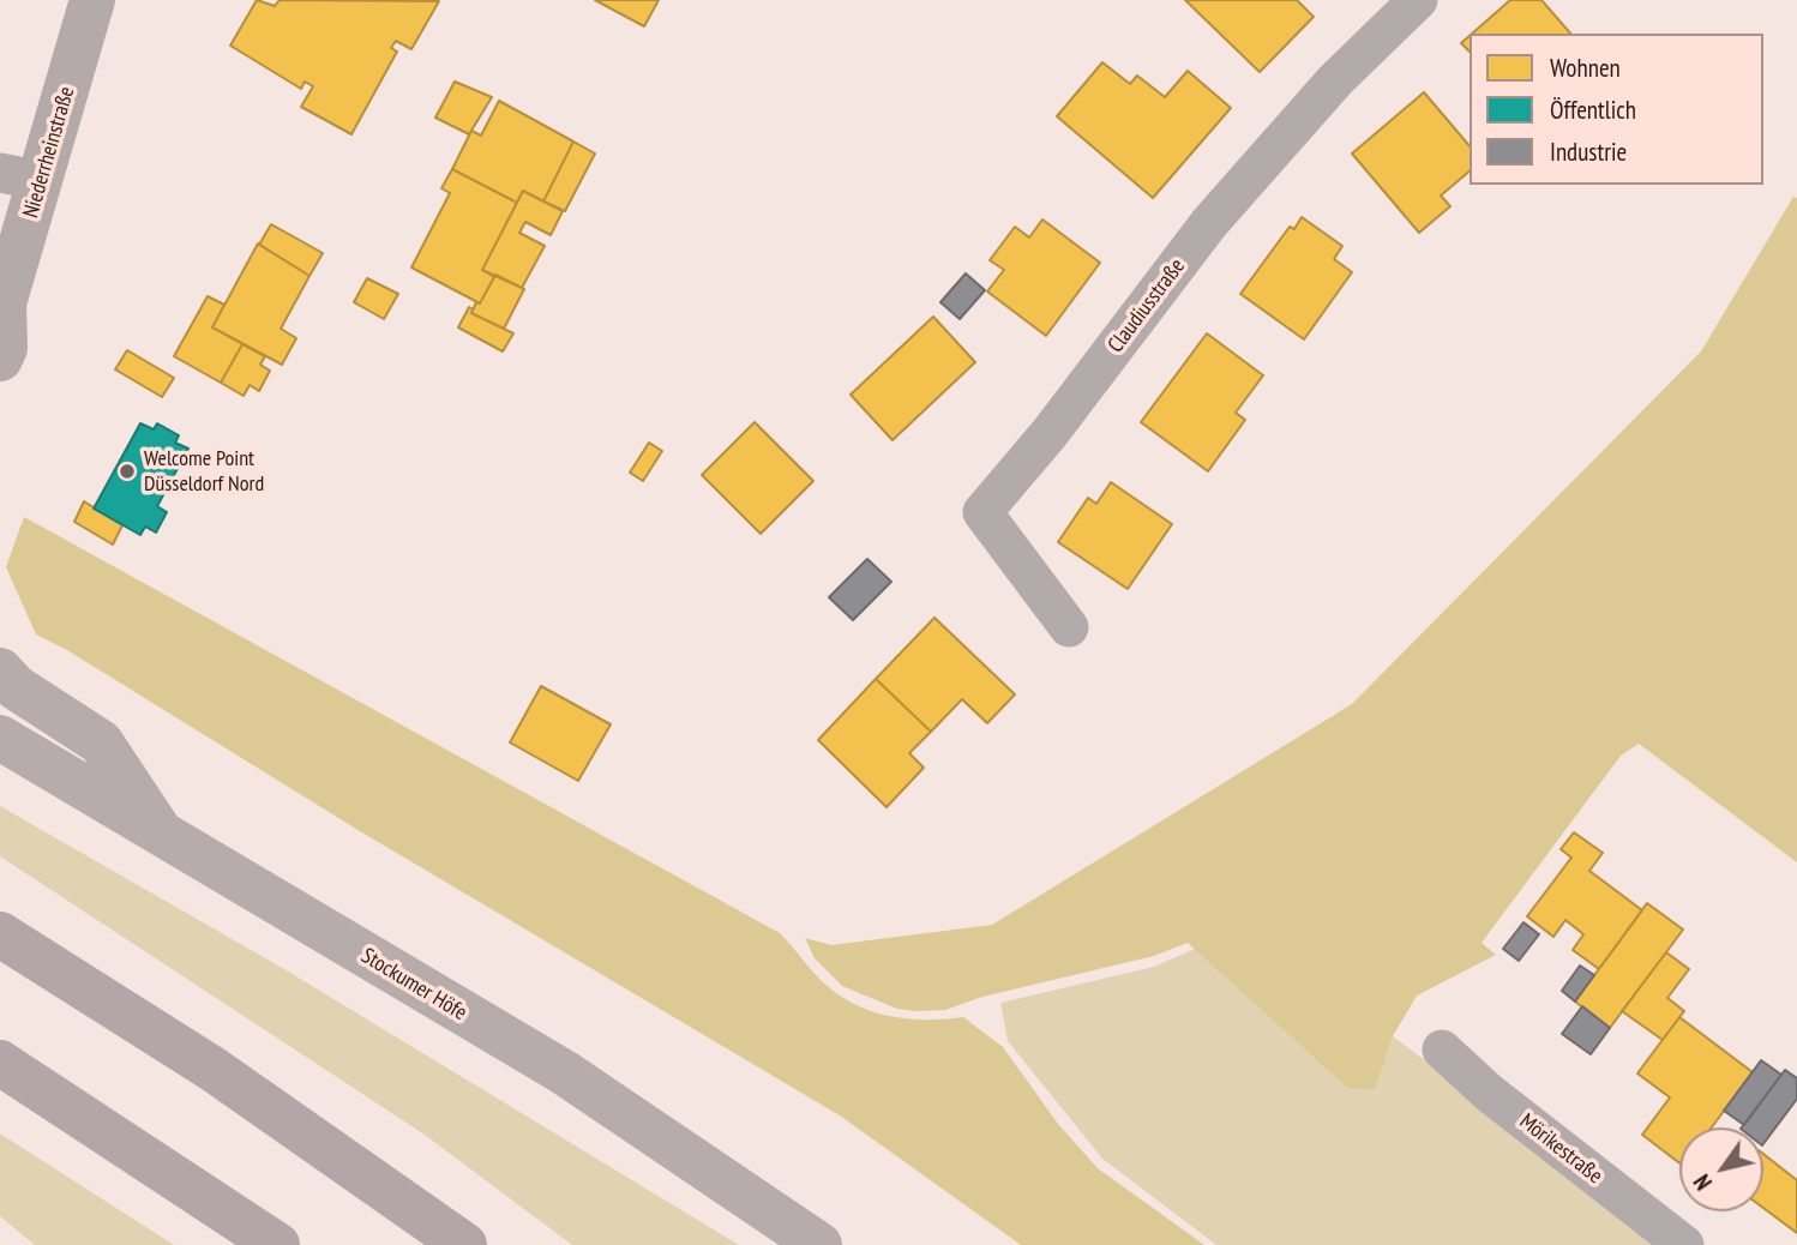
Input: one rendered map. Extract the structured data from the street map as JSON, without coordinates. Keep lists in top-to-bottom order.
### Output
{
  "streets": {
    "main road": ["Niederrheinstraße", "Stockumer Höfe"],
    "street": ["Claudiusstraße", "Mörikestraße"]
  },
  "places": ["Welcome Point Düsseldorf Nord"],
  "legend": ["Wohnen", "Öffentlich", "Industrie"],
  "north": "bottom left"
}
